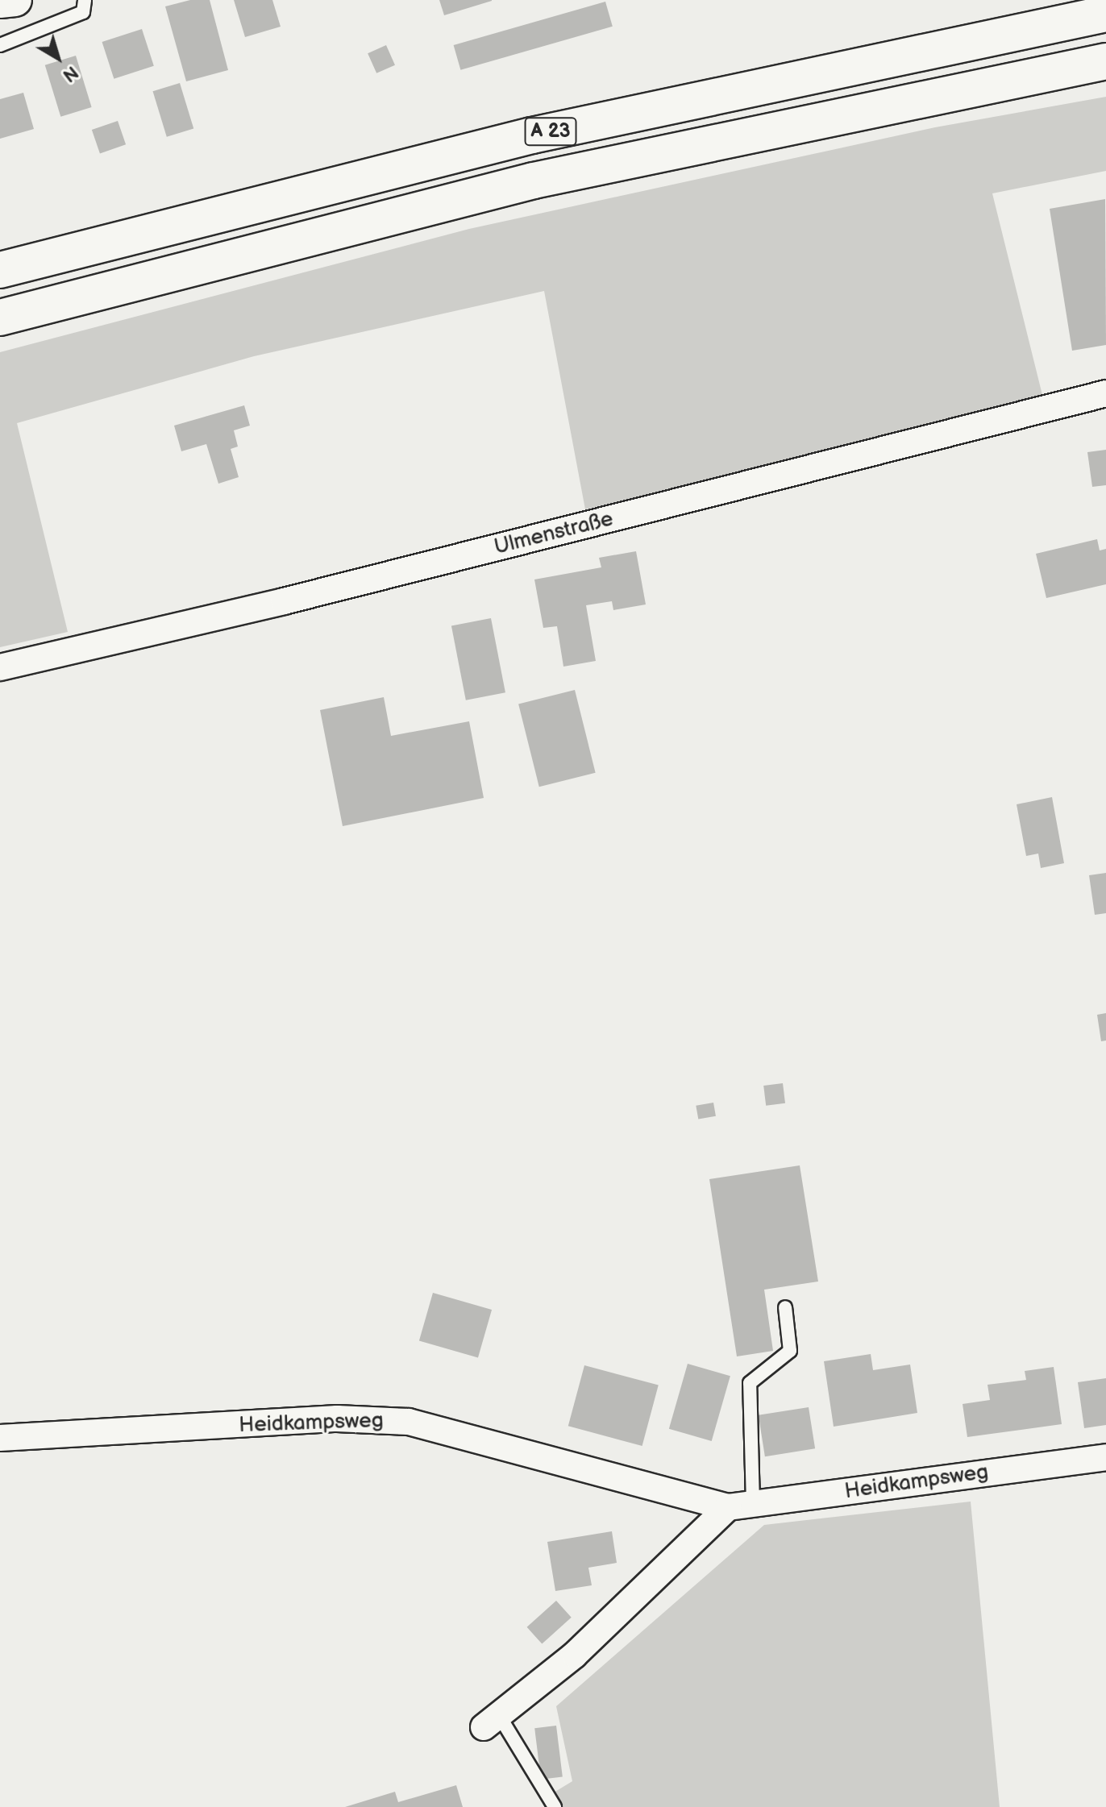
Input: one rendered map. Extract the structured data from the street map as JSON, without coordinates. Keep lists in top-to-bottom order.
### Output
{
  "streets": {
    "highway": ["A 23"],
    "street": ["Ulmenstraße", "Heidkampsweg"]
  },
  "north": "bottom right"
}
